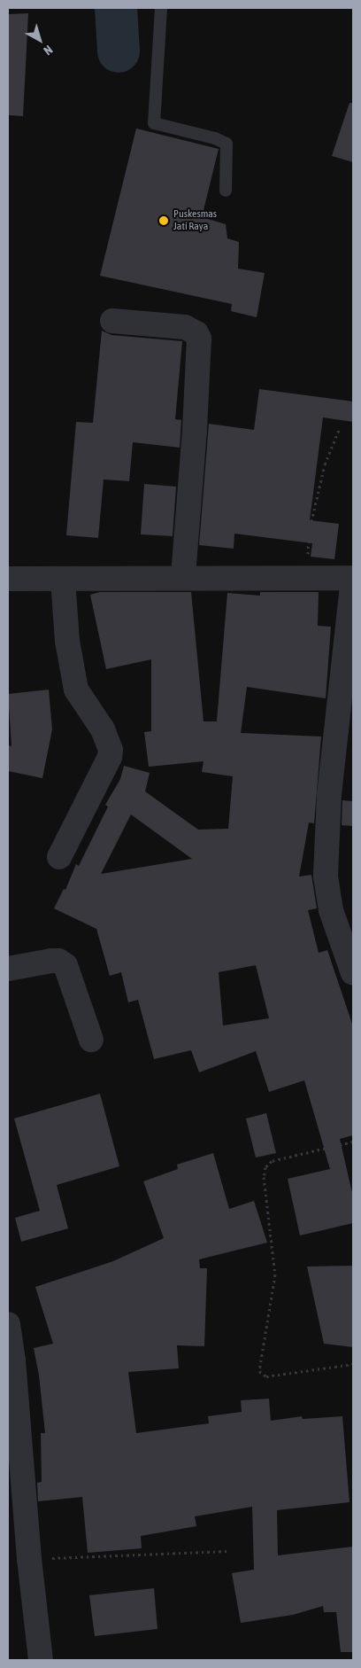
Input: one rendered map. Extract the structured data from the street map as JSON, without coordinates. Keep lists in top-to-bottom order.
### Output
{
  "places": ["Puskesmas Jati Raya"],
  "north": "bottom right"
}
